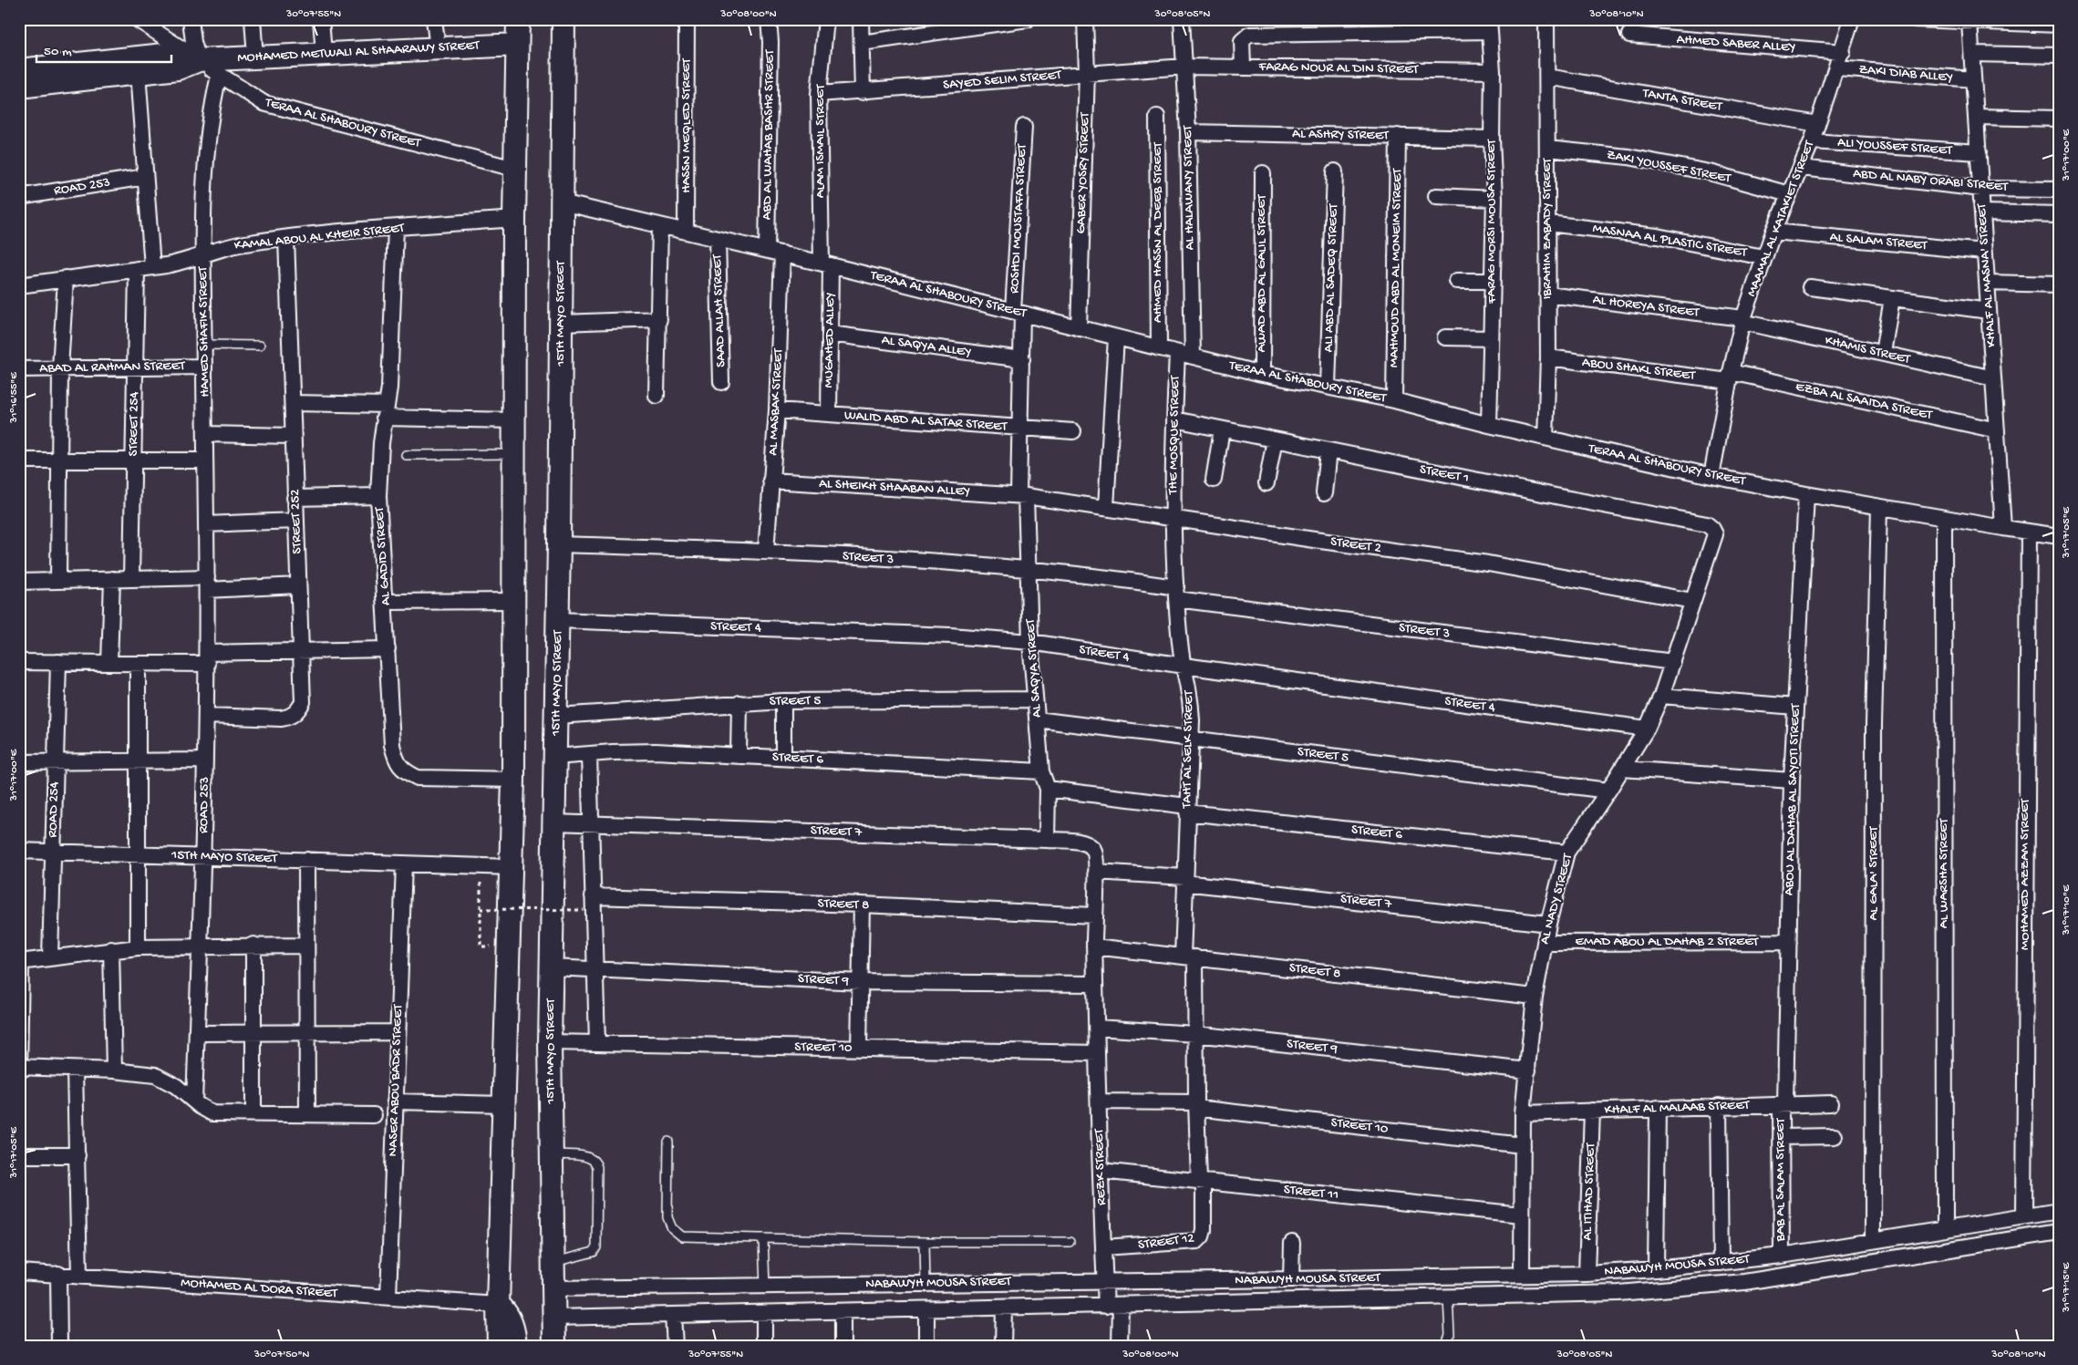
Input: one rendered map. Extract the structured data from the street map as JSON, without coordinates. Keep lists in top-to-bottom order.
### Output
{
  "streets": {
    "main road": ["MOHAMED METWALI AL SHAARAWY STREET", "15TH MAYO STREET"],
    "street": [
      "AHMED SABER ALLEY",
      "FARAG NOUR AL DIN STREET",
      "ZAKI DIAB ALLEY",
      "SAYED SELIM STREET",
      "TANTA STREET",
      "TERAA AL SHABOURY STREET",
      "HASSN MEQLED STREET",
      "ABD AL WAHAB BASHR STREET",
      "AL ASHRY STREET",
      "ALAM ISMAIL STREET",
      "ALI YOUSSEF STREET",
      "ZAKI YOUSSEF STREET",
      "GABER YOSRY STREET",
      "ABD AL NABY ORABI STREET",
      "ROAD 253",
      "AL HALAWANY STREET",
      "ROSHDI MOUSTAFA STREET",
      "MAAMAL AL KATAKIET STREET",
      "FARAG MORSI MOUSA STREET",
      "IBRAHIM ZABADY STREET",
      "AHMED HASSN AL DEEB STREET",
      "KAMAL ABOU AL KHEIR STREET",
      "MASNAA AL PLASTIC STREET",
      "AL SALAM STREET",
      "MAHMOUD ABD AL MONEIM STREET",
      "AWAD ABD AL GALIL STREET",
      "KHALF AL MASNA' STREET",
      "ALI ABD AL SADEQ STREET",
      "AL HOREYA STREET",
      "SAAD ALLAH STREET",
      "HAMED SHAFIK STREET",
      "MUGAHED ALLEY",
      "AL SAQYA ALLEY",
      "KHAMIS STREET",
      "ABAD AL RAHMAN STREET",
      "ABOU SHAKL STREET",
      "EZBA AL SAAIDA STREET",
      "AL MASBAK STREET",
      "WALID ABD AL SATAR STREET",
      "STREET 254",
      "THE MOSQUE STREET",
      "STREET 1",
      "AL SHEIKH SHAABAN ALLEY",
      "STREET 252",
      "STREET 2",
      "AL GADID STREET",
      "STREET 3",
      "STREET 4",
      "AL SAQYA STREET",
      "STREET 5",
      "TAHT AL SELK STREET",
      "STREET 6",
      "ABOU AL DAHAB AL SAYOTI STREET",
      "ROAD 254",
      "STREET 7",
      "AL GALA' STREET",
      "AL WARSHA STREET",
      "MOHAMED AZZAM STREET",
      "AL NADY STREET",
      "STREET 8",
      "EMAD ABOU AL DAHAB 2 STREET",
      "STREET 9",
      "STREET 10",
      "NASER ABOU BADR STREET",
      "KHALF AL MALAAB STREET",
      "REZK STREET",
      "BAB AL SALAM STREET",
      "AL ITIHAD STREET",
      "STREET 11",
      "STREET 12",
      "NABAWYH MOUSA STREET",
      "MOHAMED AL DORA STREET"
    ]
  },
  "crossings": [
    ["AHMED SABER ALLEY", "MAAMAL AL KATAKIET STREET"],
    ["MOHAMED METWALI AL SHAARAWY STREET", "TERAA AL SHABOURY STREET"],
    ["FARAG NOUR AL DIN STREET", "SAYED SELIM STREET"],
    ["FARAG NOUR AL DIN STREET", "AL HALAWANY STREET"],
    ["FARAG NOUR AL DIN STREET", "FARAG MORSI MOUSA STREET"],
    ["ZAKI DIAB ALLEY", "MAAMAL AL KATAKIET STREET"],
    ["ZAKI DIAB ALLEY", "KHALF AL MASNA' STREET"],
    ["SAYED SELIM STREET", "ALAM ISMAIL STREET"],
    ["SAYED SELIM STREET", "GABER YOSRY STREET"],
    ["SAYED SELIM STREET", "AL HALAWANY STREET"],
    ["TANTA STREET", "MAAMAL AL KATAKIET STREET"],
    ["TANTA STREET", "IBRAHIM ZABADY STREET"],
    ["TERAA AL SHABOURY STREET", "HASSN MEQLED STREET"],
    ["TERAA AL SHABOURY STREET", "ABD AL WAHAB BASHR STREET"],
    ["TERAA AL SHABOURY STREET", "ALAM ISMAIL STREET"],
    ["TERAA AL SHABOURY STREET", "GABER YOSRY STREET"],
    ["TERAA AL SHABOURY STREET", "AL HALAWANY STREET"],
    ["TERAA AL SHABOURY STREET", "ROSHDI MOUSTAFA STREET"],
    ["TERAA AL SHABOURY STREET", "MAAMAL AL KATAKIET STREET"],
    ["TERAA AL SHABOURY STREET", "FARAG MORSI MOUSA STREET"],
    ["TERAA AL SHABOURY STREET", "IBRAHIM ZABADY STREET"],
    ["TERAA AL SHABOURY STREET", "AHMED HASSN AL DEEB STREET"],
    ["TERAA AL SHABOURY STREET", "MAHMOUD ABD AL MONEIM STREET"],
    ["TERAA AL SHABOURY STREET", "AWAD ABD AL GALIL STREET"],
    ["TERAA AL SHABOURY STREET", "KHALF AL MASNA' STREET"],
    ["TERAA AL SHABOURY STREET", "ALI ABD AL SADEQ STREET"],
    ["TERAA AL SHABOURY STREET", "SAAD ALLAH STREET"],
    ["TERAA AL SHABOURY STREET", "15TH MAYO STREET"],
    ["TERAA AL SHABOURY STREET", "HAMED SHAFIK STREET"],
    ["TERAA AL SHABOURY STREET", "MUGAHED ALLEY"],
    ["TERAA AL SHABOURY STREET", "AL MASBAK STREET"],
    ["TERAA AL SHABOURY STREET", "THE MOSQUE STREET"],
    ["TERAA AL SHABOURY STREET", "AL SAQYA STREET"],
    ["TERAA AL SHABOURY STREET", "ABOU AL DAHAB AL SAYOTI STREET"],
    ["TERAA AL SHABOURY STREET", "AL GALA' STREET"],
    ["TERAA AL SHABOURY STREET", "AL WARSHA STREET"],
    ["TERAA AL SHABOURY STREET", "MOHAMED AZZAM STREET"],
    ["AL ASHRY STREET", "AL HALAWANY STREET"],
    ["AL ASHRY STREET", "FARAG MORSI MOUSA STREET"],
    ["AL ASHRY STREET", "MAHMOUD ABD AL MONEIM STREET"],
    ["ALAM ISMAIL STREET", "MUGAHED ALLEY"],
    ["ALI YOUSSEF STREET", "MAAMAL AL KATAKIET STREET"],
    ["ALI YOUSSEF STREET", "KHALF AL MASNA' STREET"],
    ["ZAKI YOUSSEF STREET", "MAAMAL AL KATAKIET STREET"],
    ["ZAKI YOUSSEF STREET", "IBRAHIM ZABADY STREET"],
    ["ABD AL NABY ORABI STREET", "MAAMAL AL KATAKIET STREET"],
    ["ABD AL NABY ORABI STREET", "KHALF AL MASNA' STREET"],
    ["ROAD 253", "15TH MAYO STREET"],
    ["ROAD 253", "HAMED SHAFIK STREET"],
    ["ROAD 253", "STREET 252"],
    ["ROSHDI MOUSTAFA STREET", "AL SAQYA STREET"],
    ["MAAMAL AL KATAKIET STREET", "MASNAA AL PLASTIC STREET"],
    ["MAAMAL AL KATAKIET STREET", "AL SALAM STREET"],
    ["MAAMAL AL KATAKIET STREET", "AL HOREYA STREET"],
    ["MAAMAL AL KATAKIET STREET", "KHAMIS STREET"],
    ["MAAMAL AL KATAKIET STREET", "ABOU SHAKL STREET"],
    ["MAAMAL AL KATAKIET STREET", "EZBA AL SAAIDA STREET"],
    ["IBRAHIM ZABADY STREET", "MASNAA AL PLASTIC STREET"],
    ["IBRAHIM ZABADY STREET", "AL HOREYA STREET"],
    ["IBRAHIM ZABADY STREET", "ABOU SHAKL STREET"],
    ["KAMAL ABOU AL KHEIR STREET", "HAMED SHAFIK STREET"],
    ["KAMAL ABOU AL KHEIR STREET", "STREET 254"],
    ["KAMAL ABOU AL KHEIR STREET", "STREET 252"],
    ["KAMAL ABOU AL KHEIR STREET", "AL GADID STREET"],
    ["AL SALAM STREET", "KHALF AL MASNA' STREET"],
    ["KHALF AL MASNA' STREET", "KHAMIS STREET"],
    ["KHALF AL MASNA' STREET", "EZBA AL SAAIDA STREET"],
    ["AL HOREYA STREET", "KHAMIS STREET"],
    ["15TH MAYO STREET", "STREET 3"],
    ["15TH MAYO STREET", "STREET 4"],
    ["15TH MAYO STREET", "STREET 5"],
    ["15TH MAYO STREET", "STREET 6"],
    ["15TH MAYO STREET", "ROAD 254"],
    ["15TH MAYO STREET", "STREET 7"],
    ["15TH MAYO STREET", "STREET 9"],
    ["15TH MAYO STREET", "STREET 10"],
    ["15TH MAYO STREET", "NASER ABOU BADR STREET"],
    ["15TH MAYO STREET", "NABAWYH MOUSA STREET"],
    ["HAMED SHAFIK STREET", "ABAD AL RAHMAN STREET"],
    ["MUGAHED ALLEY", "AL SAQYA ALLEY"],
    ["MUGAHED ALLEY", "WALID ABD AL SATAR STREET"],
    ["AL SAQYA ALLEY", "AL SAQYA STREET"],
    ["ABAD AL RAHMAN STREET", "STREET 254"],
    ["ABOU SHAKL STREET", "EZBA AL SAAIDA STREET"],
    ["AL MASBAK STREET", "WALID ABD AL SATAR STREET"],
    ["AL MASBAK STREET", "AL SHEIKH SHAABAN ALLEY"],
    ["AL MASBAK STREET", "STREET 3"],
    ["WALID ABD AL SATAR STREET", "AL SAQYA STREET"],
    ["THE MOSQUE STREET", "STREET 1"],
    ["THE MOSQUE STREET", "STREET 2"],
    ["THE MOSQUE STREET", "TAHT AL SELK STREET"],
    ["STREET 1", "AL NADY STREET"],
    ["AL SHEIKH SHAABAN ALLEY", "STREET 2"],
    ["AL SHEIKH SHAABAN ALLEY", "AL SAQYA STREET"],
    ["STREET 2", "AL SAQYA STREET"],
    ["STREET 2", "TAHT AL SELK STREET"],
    ["STREET 2", "AL NADY STREET"],
    ["STREET 3", "AL SAQYA STREET"],
    ["STREET 3", "TAHT AL SELK STREET"],
    ["STREET 3", "AL NADY STREET"],
    ["STREET 4", "AL SAQYA STREET"],
    ["STREET 4", "TAHT AL SELK STREET"],
    ["STREET 4", "AL NADY STREET"],
    ["AL SAQYA STREET", "STREET 5"],
    ["AL SAQYA STREET", "STREET 6"],
    ["AL SAQYA STREET", "STREET 7"],
    ["STREET 5", "TAHT AL SELK STREET"],
    ["STREET 5", "AL NADY STREET"],
    ["TAHT AL SELK STREET", "STREET 6"],
    ["TAHT AL SELK STREET", "STREET 7"],
    ["TAHT AL SELK STREET", "STREET 8"],
    ["TAHT AL SELK STREET", "STREET 9"],
    ["TAHT AL SELK STREET", "STREET 10"],
    ["TAHT AL SELK STREET", "STREET 11"],
    ["TAHT AL SELK STREET", "STREET 12"],
    ["STREET 6", "AL NADY STREET"],
    ["ABOU AL DAHAB AL SAYOTI STREET", "EMAD ABOU AL DAHAB 2 STREET"],
    ["ABOU AL DAHAB AL SAYOTI STREET", "KHALF AL MALAAB STREET"],
    ["ABOU AL DAHAB AL SAYOTI STREET", "BAB AL SALAM STREET"],
    ["STREET 7", "AL NADY STREET"],
    ["STREET 7", "STREET 8"],
    ["STREET 7", "REZK STREET"],
    ["AL GALA' STREET", "NABAWYH MOUSA STREET"],
    ["AL WARSHA STREET", "NABAWYH MOUSA STREET"],
    ["MOHAMED AZZAM STREET", "NABAWYH MOUSA STREET"],
    ["AL NADY STREET", "STREET 8"],
    ["AL NADY STREET", "EMAD ABOU AL DAHAB 2 STREET"],
    ["AL NADY STREET", "STREET 9"],
    ["AL NADY STREET", "STREET 10"],
    ["AL NADY STREET", "KHALF AL MALAAB STREET"],
    ["AL NADY STREET", "STREET 11"],
    ["AL NADY STREET", "NABAWYH MOUSA STREET"],
    ["STREET 8", "REZK STREET"],
    ["STREET 9", "REZK STREET"],
    ["STREET 10", "REZK STREET"],
    ["NASER ABOU BADR STREET", "MOHAMED AL DORA STREET"],
    ["KHALF AL MALAAB STREET", "BAB AL SALAM STREET"],
    ["KHALF AL MALAAB STREET", "AL ITIHAD STREET"],
    ["REZK STREET", "STREET 11"],
    ["REZK STREET", "STREET 12"],
    ["REZK STREET", "NABAWYH MOUSA STREET"],
    ["BAB AL SALAM STREET", "NABAWYH MOUSA STREET"],
    ["AL ITIHAD STREET", "NABAWYH MOUSA STREET"],
    ["STREET 11", "STREET 12"]
  ],
  "scale_bar": "50 m",
  "coordinates": [
    "30°07'55\"N",
    "30°08'00\"N",
    "30°08'05\"N",
    "30°08'10\"N",
    "31°17'00\"E",
    "31°16'55\"E",
    "31°17'05\"E",
    "31°17'10\"E",
    "31°17'15\"E",
    "30°07'50\"N"
  ]
}
